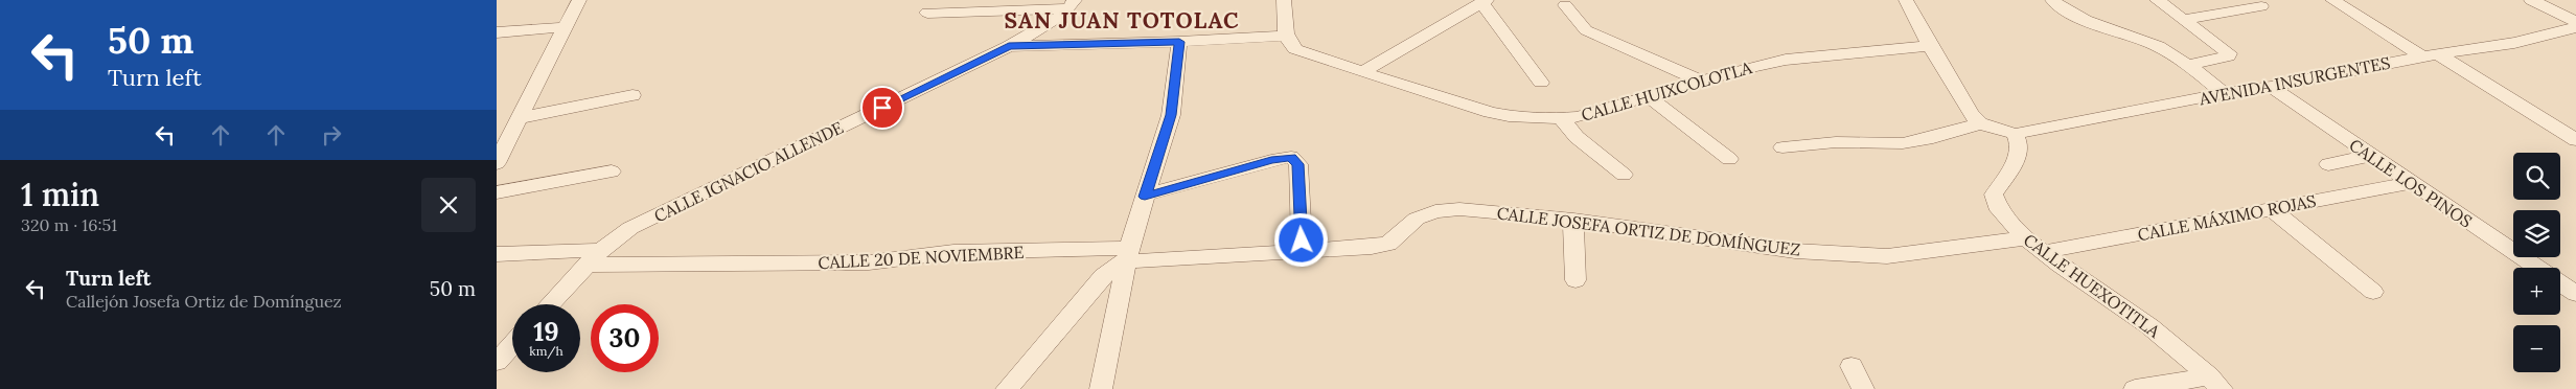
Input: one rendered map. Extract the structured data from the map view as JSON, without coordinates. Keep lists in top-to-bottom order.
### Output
{
  "streets": {
    "street": [
      "AVENIDA INSURGENTES",
      "CALLE HUIXCOLOTLA",
      "CALLE IGNACIO ALLENDE",
      "CALLE LOS PINOS",
      "CALLE MÁXIMO ROJAS",
      "CALLE JOSEFA ORTIZ DE DOMÍNGUEZ",
      "CALLE 20 DE NOVIEMBRE",
      "CALLE HUEXOTITLA"
    ]
  },
  "crossings": [
    ["AVENIDA INSURGENTES", "CALLE LOS PINOS"],
    ["AVENIDA INSURGENTES", "CALLE HUEXOTITLA"],
    ["CALLE IGNACIO ALLENDE", "CALLE 20 DE NOVIEMBRE"],
    ["CALLE LOS PINOS", "CALLE MÁXIMO ROJAS"],
    ["CALLE MÁXIMO ROJAS", "CALLE HUEXOTITLA"],
    ["CALLE JOSEFA ORTIZ DE DOMÍNGUEZ", "CALLE 20 DE NOVIEMBRE"],
    ["CALLE JOSEFA ORTIZ DE DOMÍNGUEZ", "CALLE HUEXOTITLA"]
  ],
  "districts": ["SAN JUAN TOTOLAC"],
  "page": {
    "turn": ["50 m", "Turn left"],
    "map_buttons": ["+", "−"],
    "heading": ["1 min", "320 m · 16:51"],
    "list": [
      {
        "name": "Turn left",
        "note": "Callejón Josefa Ortiz de Domínguez",
        "value": "50 m"
      }
    ],
    "speed": "19 km/h",
    "limit": "30"
  }
}
